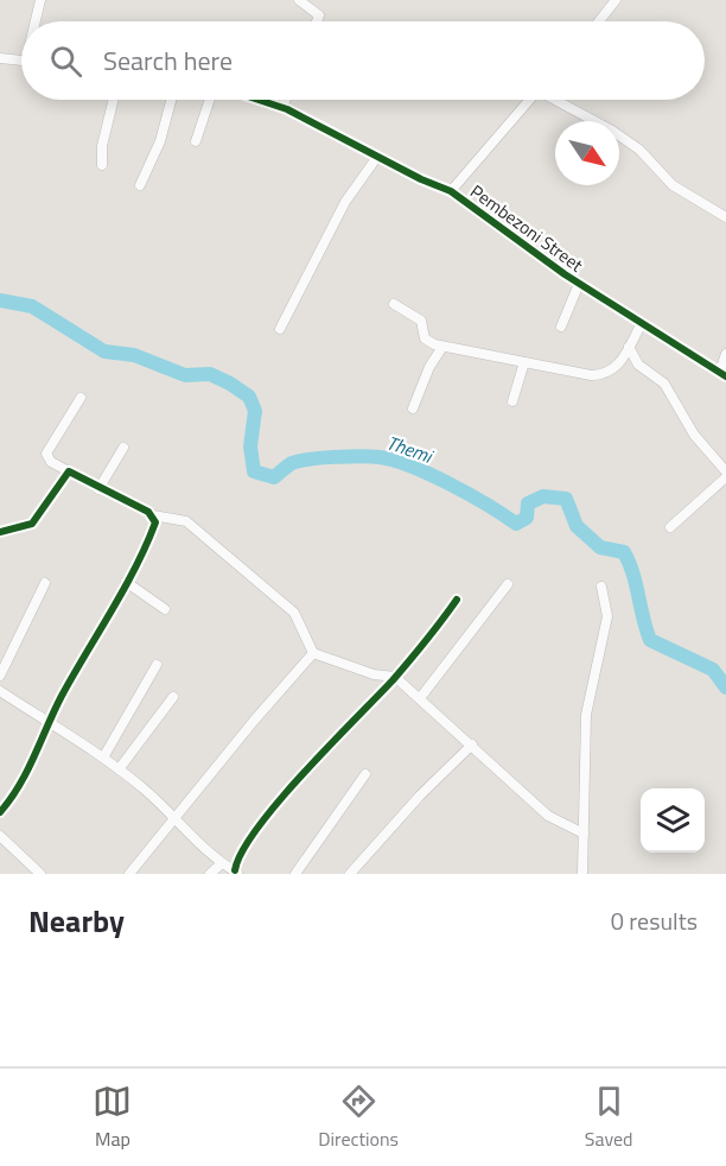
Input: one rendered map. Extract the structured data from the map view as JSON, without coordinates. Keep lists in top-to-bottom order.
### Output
{
  "streets": {
    "street": ["Pembezoni Street"]
  },
  "water": ["Themi"],
  "north": "bottom right",
  "page": {
    "search": "Search here",
    "heading": ["Nearby", "0 results"],
    "nav": ["Map", "Directions", "Saved"]
  }
}
